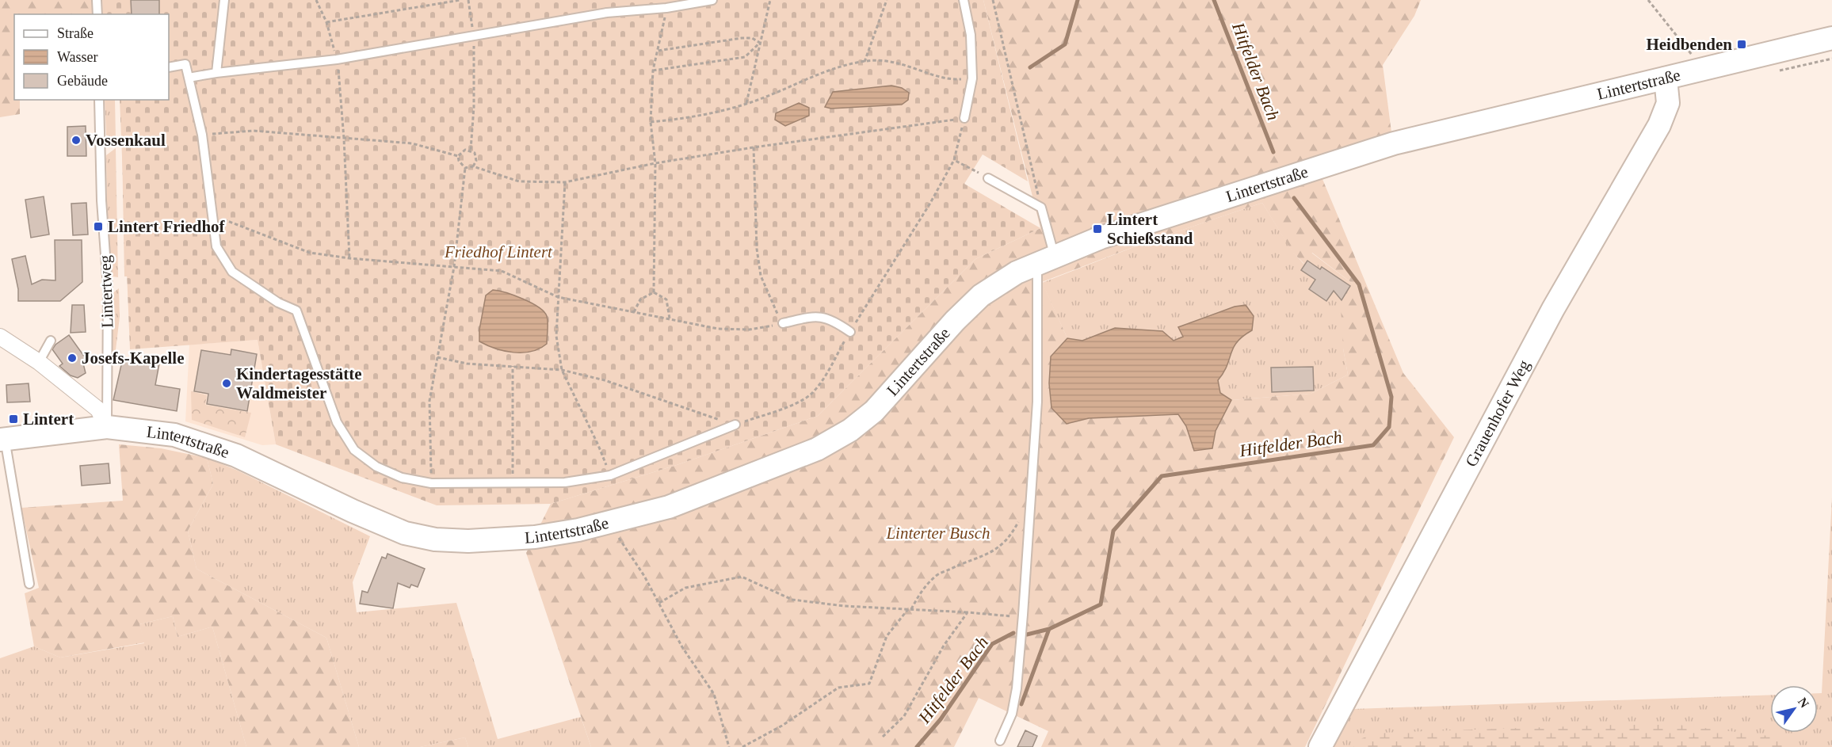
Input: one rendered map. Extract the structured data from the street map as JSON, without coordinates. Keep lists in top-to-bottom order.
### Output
{
  "streets": {
    "main road": ["Lintertstraße", "Grauenhofer Weg"],
    "lane": ["Lintertweg"]
  },
  "crossings": [
    ["Lintertstraße", "Lintertweg"],
    ["Lintertstraße", "Grauenhofer Weg"]
  ],
  "water": ["Hitfelder Bach"],
  "parks": ["Friedhof Lintert", "Linterter Busch"],
  "places": {
    "transit": [
      "Heidbenden",
      "Lintert Friedhof",
      "Lintert Schießstand",
      "Lintert"
    ],
    "other": ["Vossenkaul", "Josefs-Kapelle", "Kindertagesstätte Waldmeister"]
  },
  "legend": ["Straße", "Wasser", "Gebäude"],
  "north": "top right"
}
